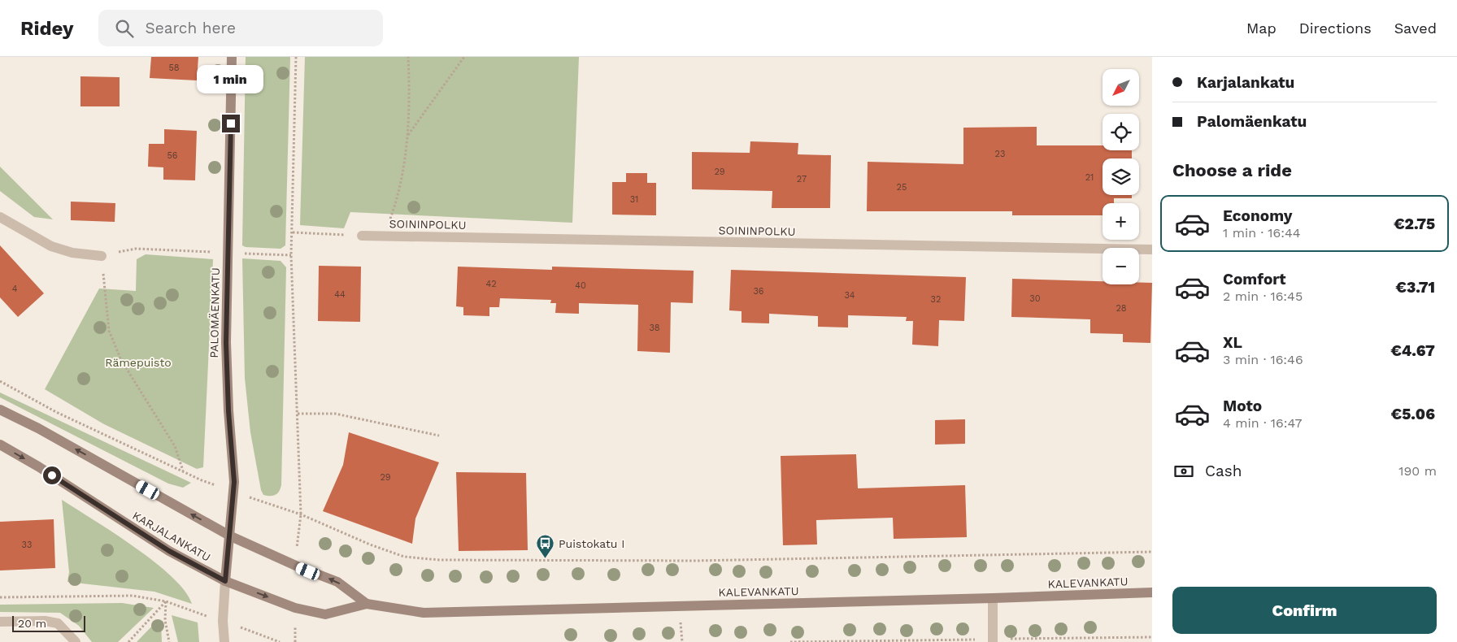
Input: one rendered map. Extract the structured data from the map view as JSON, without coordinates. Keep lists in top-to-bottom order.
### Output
{
  "streets": {
    "main road": ["PALOMÄENKATU", "KARJALANKATU", "KALEVANKATU"],
    "street": ["SOININPOLKU"]
  },
  "crossings": [
    ["PALOMÄENKATU", "KARJALANKATU"],
    ["KARJALANKATU", "KALEVANKATU"]
  ],
  "parks": ["Rämepuisto"],
  "places": {
    "bus stop": ["Puistokatu I"]
  },
  "house_numbers": [
    "58",
    "23",
    "56",
    "29",
    "21",
    "27",
    "25",
    "31",
    "42",
    "40",
    "4",
    "36",
    "44",
    "34",
    "30",
    "32",
    "28",
    "38",
    "29",
    "33"
  ],
  "scale_bar": "20 m",
  "north": "bottom left",
  "page": {
    "header": "Ridey",
    "search": "Search here",
    "nav": ["Map", "Directions", "Saved"],
    "banner": ["Karjalankatu", "Palomäenkatu"],
    "bubble": "1 min",
    "map_buttons": ["+", "−"],
    "heading": "Choose a ride",
    "list": [
      {
        "name": "Economy",
        "note": "1 min · 16:44",
        "value": "€2.75"
      },
      {
        "name": "Comfort",
        "note": "2 min · 16:45",
        "value": "€3.71"
      },
      {
        "name": "XL",
        "note": "3 min · 16:46",
        "value": "€4.67"
      },
      {
        "name": "Moto",
        "note": "4 min · 16:47",
        "value": "€5.06"
      }
    ],
    "pay": ["Cash", "190 m"],
    "buttons": "Confirm",
    "scale": "20 m"
  }
}
